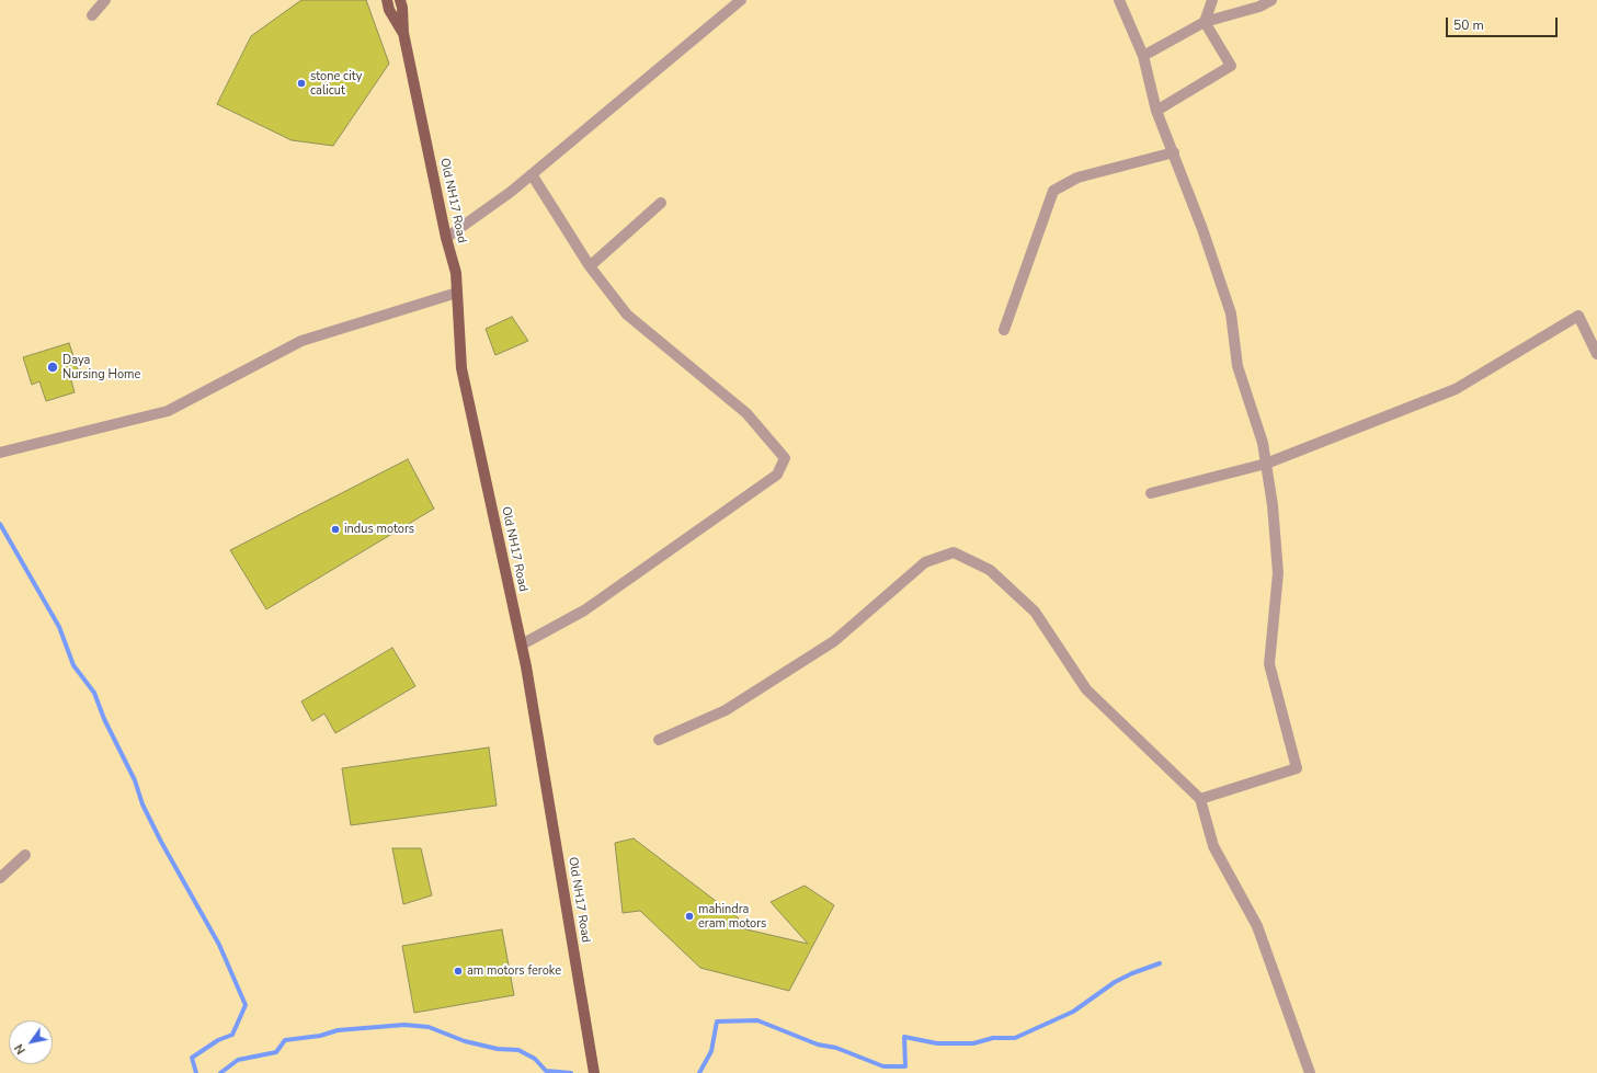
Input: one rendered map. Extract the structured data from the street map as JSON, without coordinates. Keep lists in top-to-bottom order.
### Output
{
  "streets": {
    "main road": ["Old NH17 Road"]
  },
  "places": [
    "stone city calicut",
    "Daya Nursing Home",
    "indus motors",
    "mahindra eram motors",
    "am motors feroke"
  ],
  "scale_bar": "50 m",
  "north": "bottom left"
}
